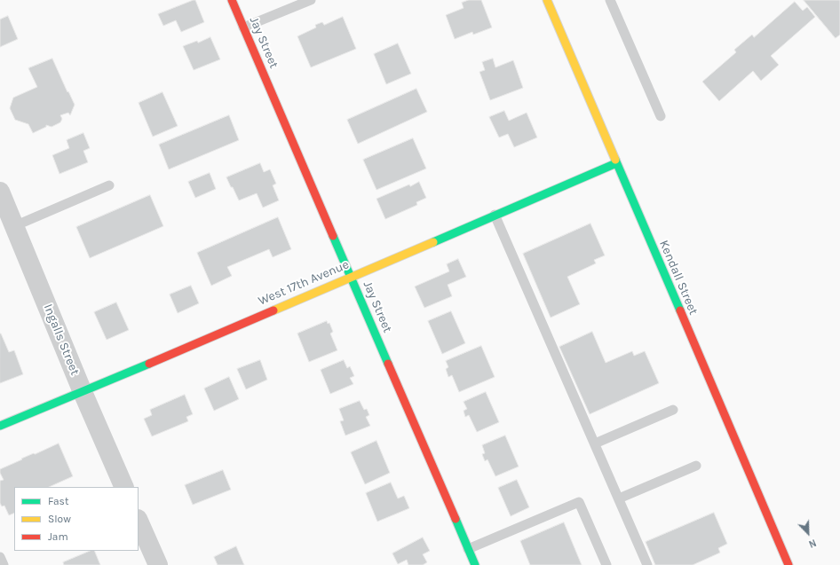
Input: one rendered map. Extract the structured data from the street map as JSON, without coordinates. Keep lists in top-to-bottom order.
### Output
{
  "streets": {
    "street": [
      "Jay Street",
      "Kendall Street",
      "West 17th Avenue",
      "Ingalls Street"
    ]
  },
  "crossings": [
    ["Jay Street", "West 17th Avenue"],
    ["Kendall Street", "West 17th Avenue"],
    ["West 17th Avenue", "Ingalls Street"]
  ],
  "legend": ["Fast", "Slow", "Jam"],
  "north": "bottom right"
}
